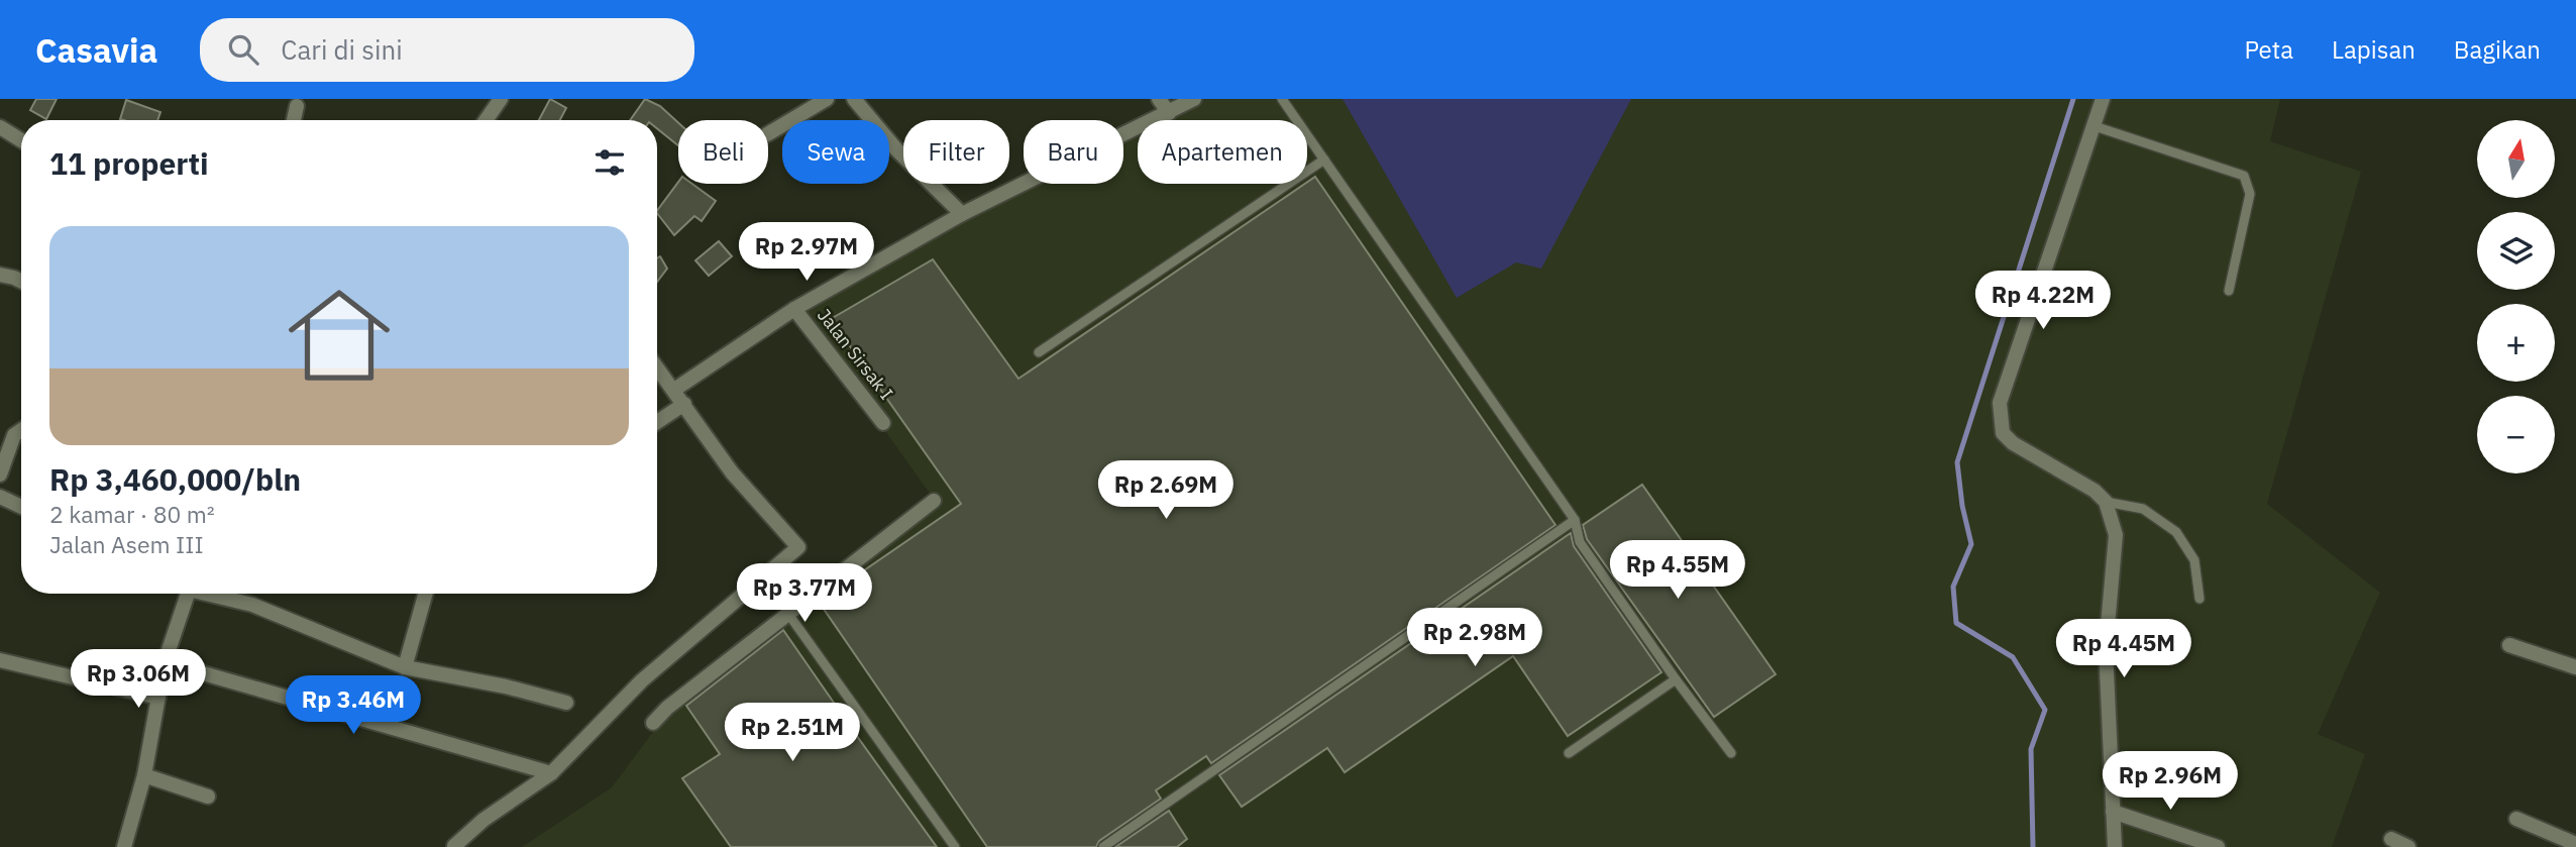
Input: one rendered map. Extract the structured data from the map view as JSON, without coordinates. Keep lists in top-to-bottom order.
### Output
{
  "streets": {
    "street": ["Jalan Sirsak I"]
  },
  "north": "top",
  "page": {
    "header": "Casavia",
    "search": "Cari di sini",
    "nav": ["Peta", "Lapisan", "Bagikan"],
    "map_buttons": ["+", "−"],
    "chip": [
      "Beli",
      "Sewa",
      "Filter",
      "Baru",
      "Apartemen"
    ],
    "heading": "11 properti",
    "list": [
      {
        "name": "Rp 3,460,000/bln",
        "note": "2 kamar · 80 m² · Jalan Asem III"
      }
    ],
    "price": [
      "Rp 2.97M",
      "Rp 4.22M",
      "Rp 2.69M",
      "Rp 4.55M",
      "Rp 3.77M",
      "Rp 2.98M",
      "Rp 4.45M",
      "Rp 3.06M",
      "Rp 3.46M",
      "Rp 2.51M",
      "Rp 2.96M"
    ]
  }
}
